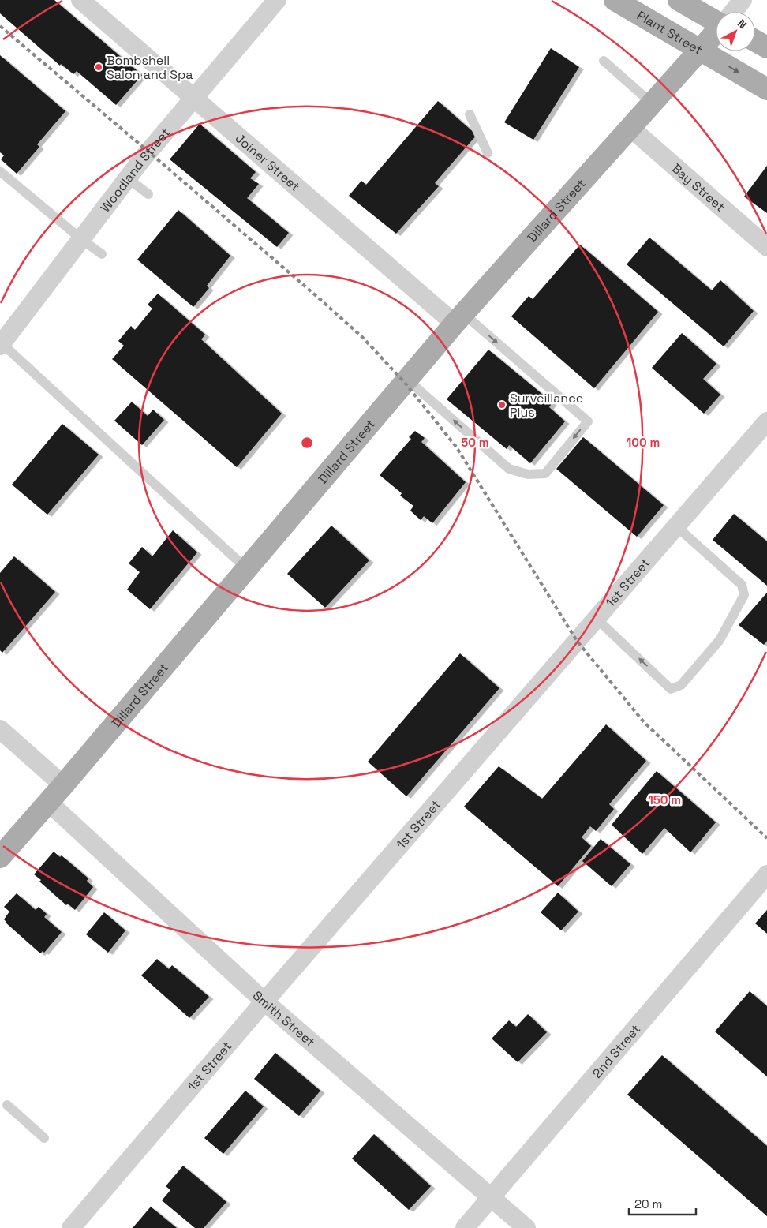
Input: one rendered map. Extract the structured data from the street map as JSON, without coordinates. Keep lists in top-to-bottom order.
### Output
{
  "streets": {
    "main road": ["Plant Street", "Dillard Street"],
    "street": [
      "Joiner Street",
      "Woodland Street",
      "Bay Street",
      "1st Street",
      "Smith Street",
      "2nd Street"
    ]
  },
  "crossings": [
    ["Plant Street", "Dillard Street"],
    ["Joiner Street", "Woodland Street"],
    ["Joiner Street", "Dillard Street"],
    ["Bay Street", "Dillard Street"],
    ["Dillard Street", "Smith Street"],
    ["1st Street", "Smith Street"],
    ["Smith Street", "2nd Street"]
  ],
  "one_way": ["Plant Street"],
  "places": ["Bombshell Salon and Spa", "Surveillance Plus"],
  "scale_bar": "20 m",
  "north": "top right",
  "rings": ["50 m", "100 m", "150 m"]
}
